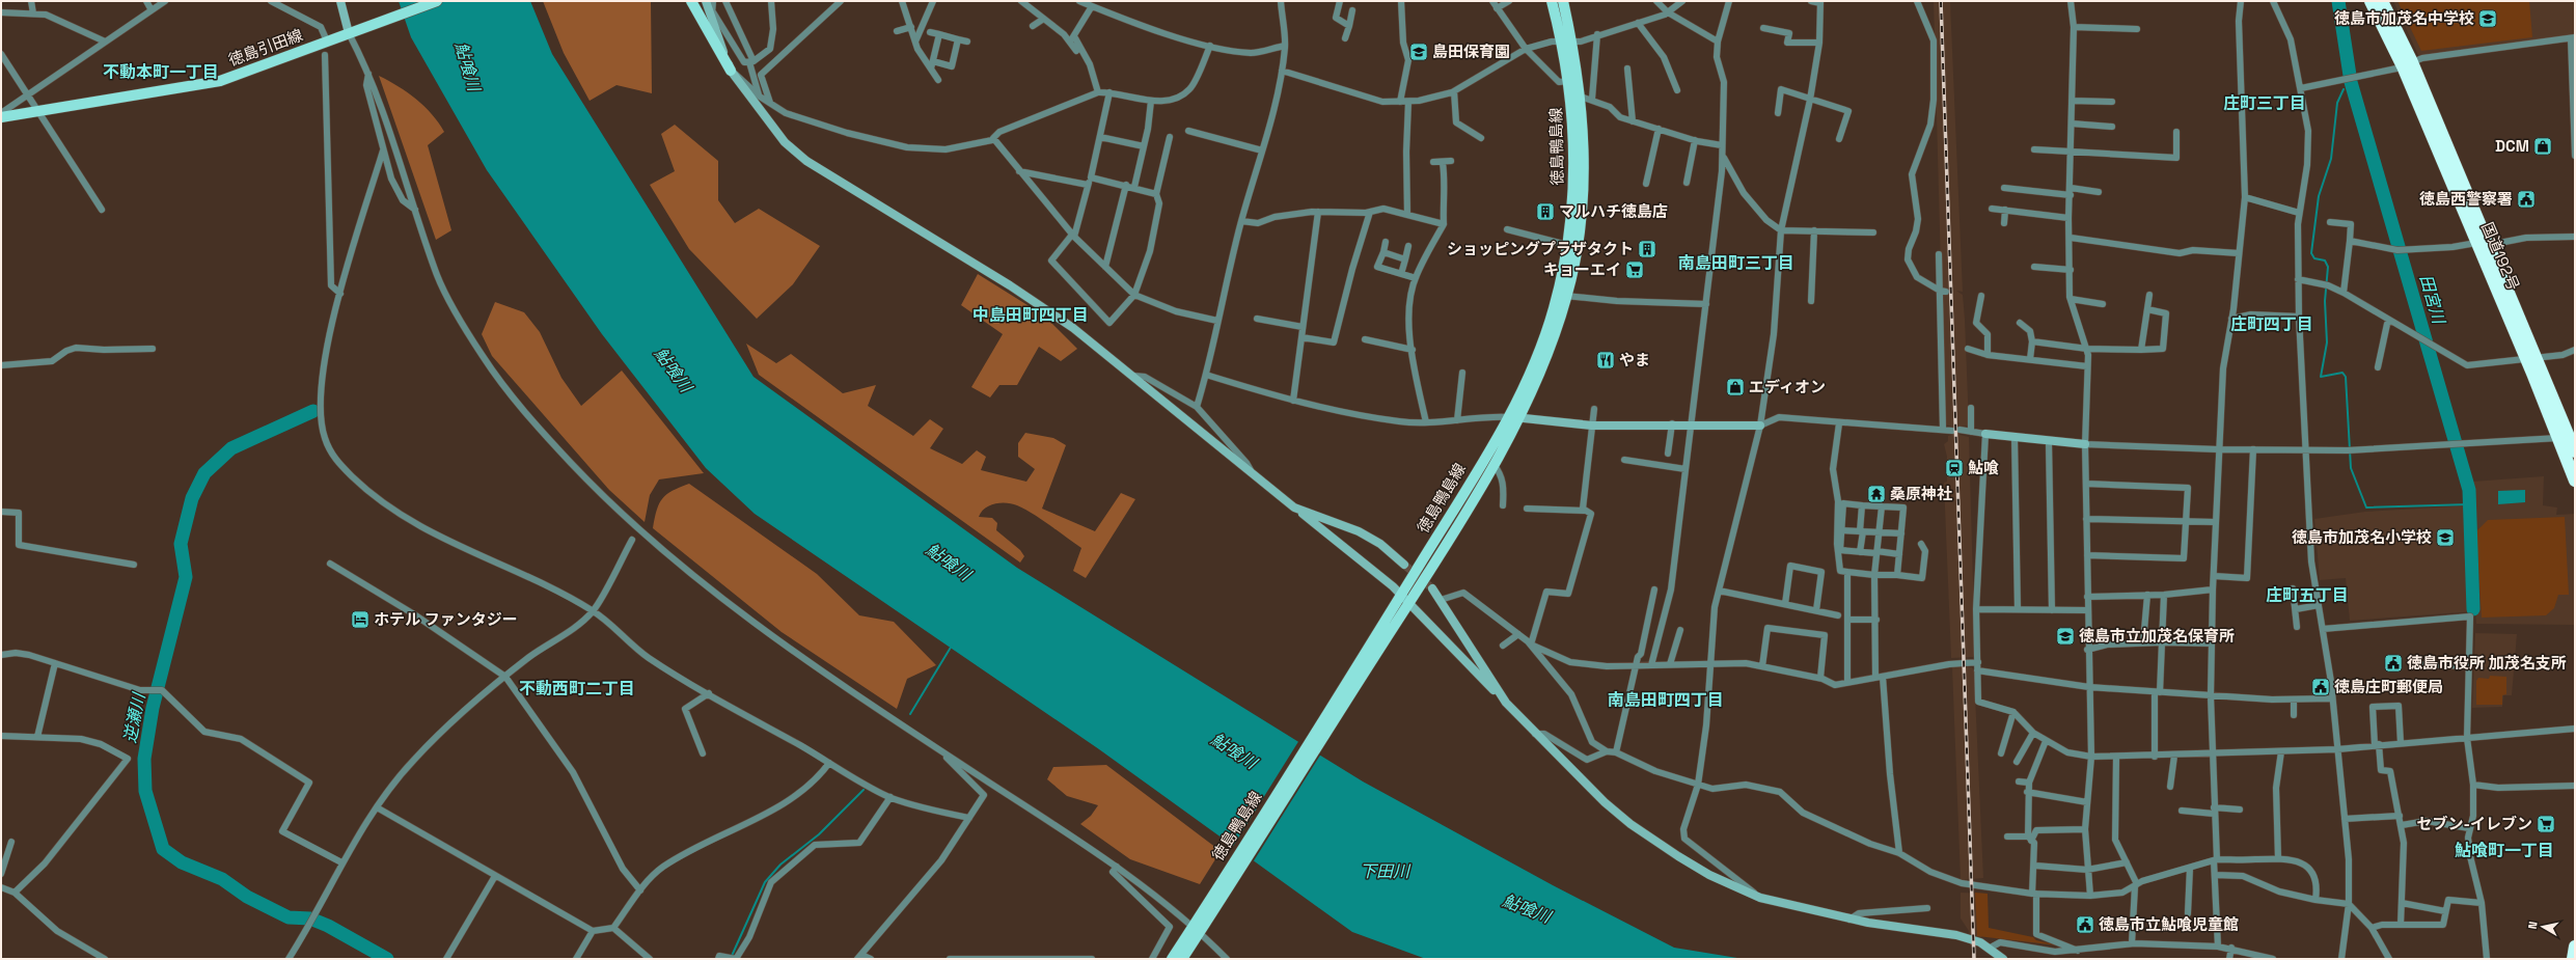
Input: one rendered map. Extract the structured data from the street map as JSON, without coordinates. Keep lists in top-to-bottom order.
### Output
{
  "streets": {
    "highway": ["国道192号"],
    "main road": ["徳島引田線", "徳島鴨島線"]
  },
  "districts": [
    "不動本町一丁目",
    "庄町三丁目",
    "南島田町三丁目",
    "中島田町四丁目",
    "庄町四丁目",
    "庄町五丁目",
    "不動西町二丁目",
    "南島田町四丁目",
    "鮎喰町一丁目"
  ],
  "water": [
    "鮎喰川",
    "田宮川",
    "逆瀬川",
    "下田川"
  ],
  "places": {
    "school or university": [
      "徳島市加茂名中学校",
      "島田保育園",
      "徳島市加茂名小学校",
      "徳島市立加茂名保育所"
    ],
    "shop": ["DCM", "エディオン"],
    "public building": [
      "徳島西警察署",
      "徳島市役所 加茂名支所",
      "徳島庄町郵便局",
      "徳島市立鮎喰児童館"
    ],
    "building": ["マルハチ徳島店", "ショッピングプラザタクト"],
    "supermarket": ["キョーエイ", "セブン-イレブン"],
    "restaurant": ["やま"],
    "station": ["鮎喰"],
    "temple": ["桑原神社"],
    "hotel": ["ホテル ファンタジー"]
  },
  "north": "left"
}
